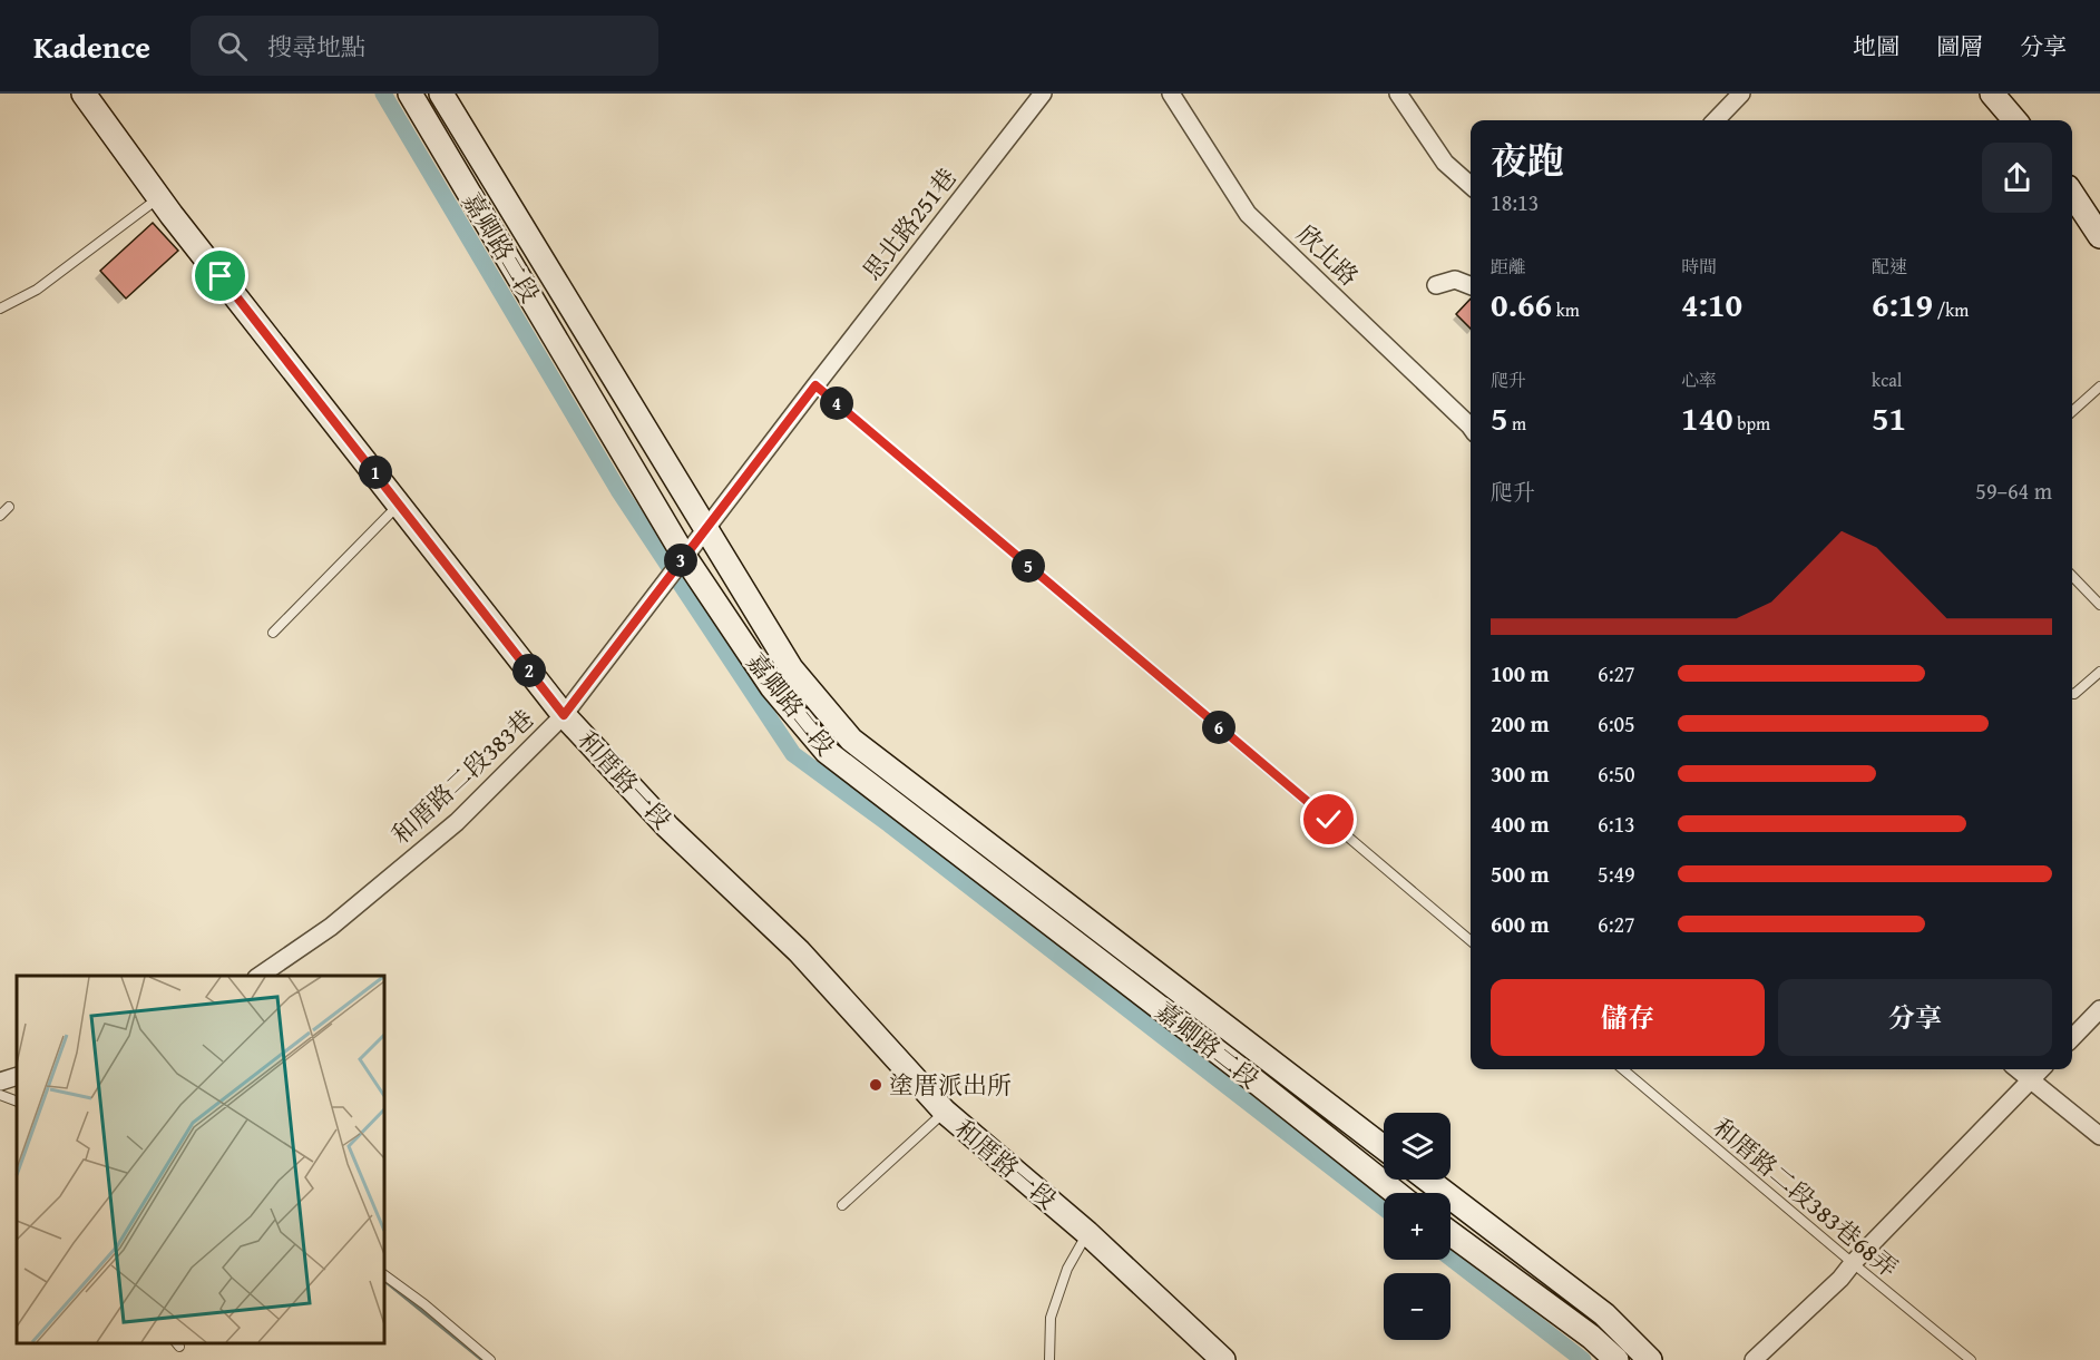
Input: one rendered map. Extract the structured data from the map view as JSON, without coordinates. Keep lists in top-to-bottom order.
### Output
{
  "streets": {
    "street": [
      "思北路251巷",
      "嘉卿路二段",
      "欣北路",
      "和厝路二段383巷",
      "和厝路一段"
    ],
    "lane": ["和厝路二段383巷68弄"]
  },
  "crossings": [
    ["思北路251巷", "和厝路二段383巷"],
    ["嘉卿路二段", "和厝路二段383巷"],
    ["和厝路二段383巷", "和厝路一段"]
  ],
  "places": ["塗厝派出所"],
  "page": {
    "header": "Kadence",
    "search": "搜尋地點",
    "nav": ["地圖", "圖層", "分享"],
    "heading": ["夜跑", "18:13"],
    "stats": [
      ["距離", "0.66 km"],
      ["時間", "4:10"],
      ["配速", "6:19 /km"],
      ["爬升", "5 m"],
      ["心率", "140 bpm"],
      ["kcal", "51"]
    ],
    "pins": [
      "4",
      "1",
      "3",
      "5",
      "2",
      "6"
    ],
    "chart": ["爬升", "59–64 m"],
    "list": [
      {
        "name": "100 m",
        "note": "6:27"
      },
      {
        "name": "200 m",
        "note": "6:05"
      },
      {
        "name": "300 m",
        "note": "6:50"
      },
      {
        "name": "400 m",
        "note": "6:13"
      },
      {
        "name": "500 m",
        "note": "5:49"
      },
      {
        "name": "600 m",
        "note": "6:27"
      }
    ],
    "buttons": ["儲存", "分享"],
    "map_buttons": ["+", "−"]
  }
}
